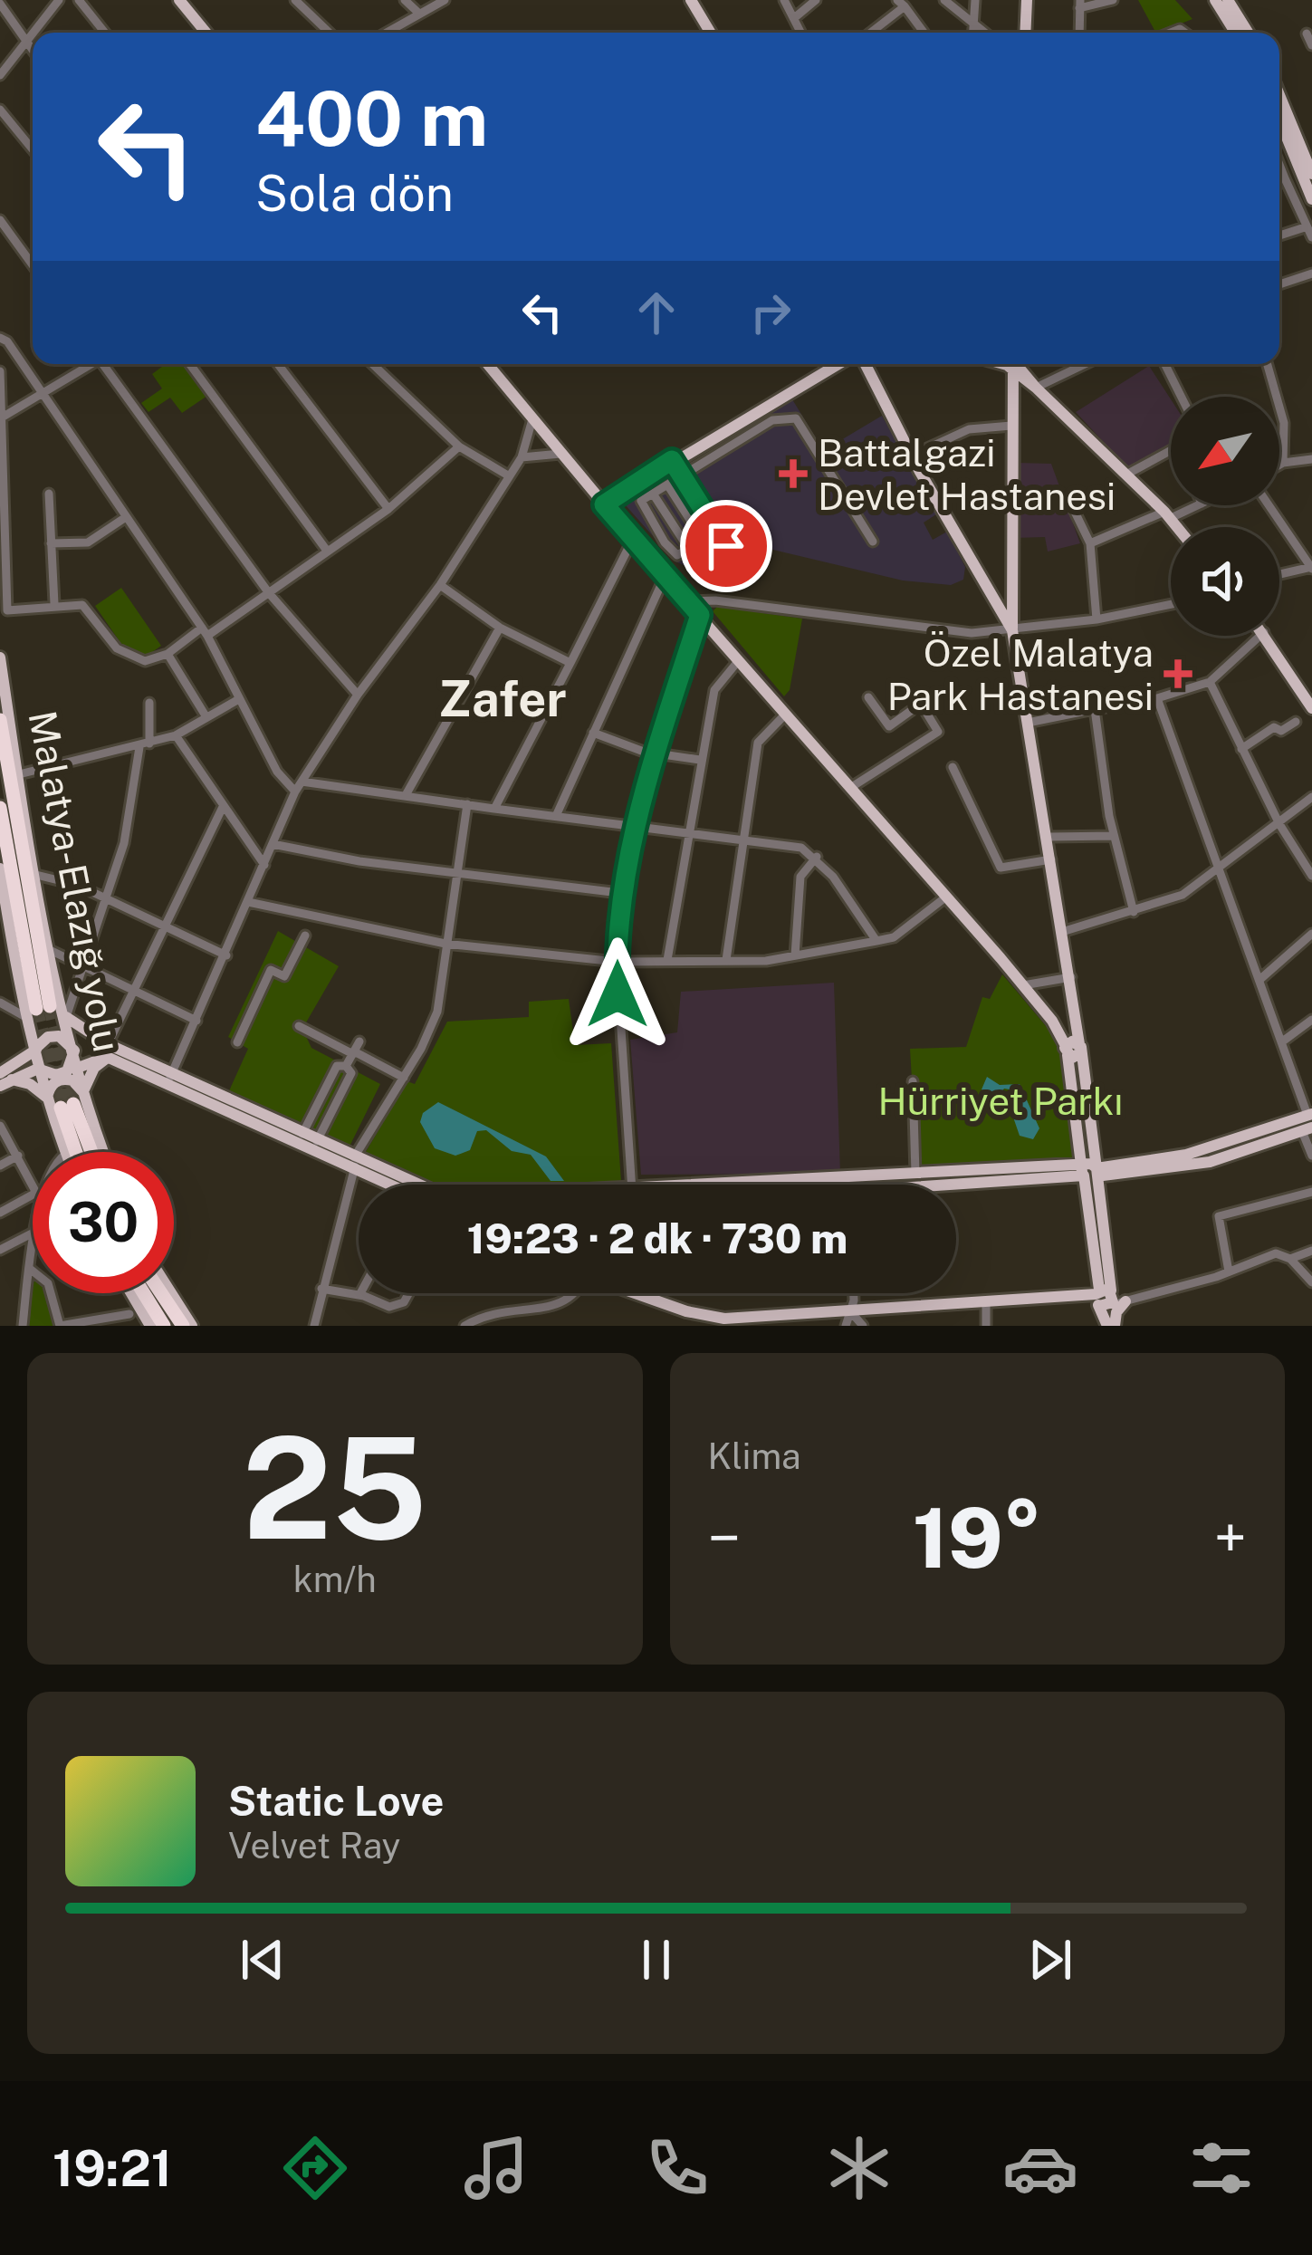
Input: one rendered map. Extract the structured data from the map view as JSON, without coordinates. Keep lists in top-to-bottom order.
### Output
{
  "streets": {
    "main road": ["Malatya-Elazığ yolu"]
  },
  "districts": ["Zafer"],
  "parks": ["Hürriyet Parkı"],
  "places": {
    "health": ["Battalgazi Devlet Hastanesi", "Özel Malatya Park Hastanesi"]
  },
  "north": "bottom left",
  "page": {
    "turn": ["400 m", "Sola dön"],
    "limit": "30",
    "trip": "19:23 · 2 dk · 730 m",
    "tile": [
      ["25", "km/h"],
      "Klima"
    ],
    "heat": ["−", "19°", "+"],
    "song": ["Static Love", "Velvet Ray"],
    "tabs": "19:21"
  }
}
